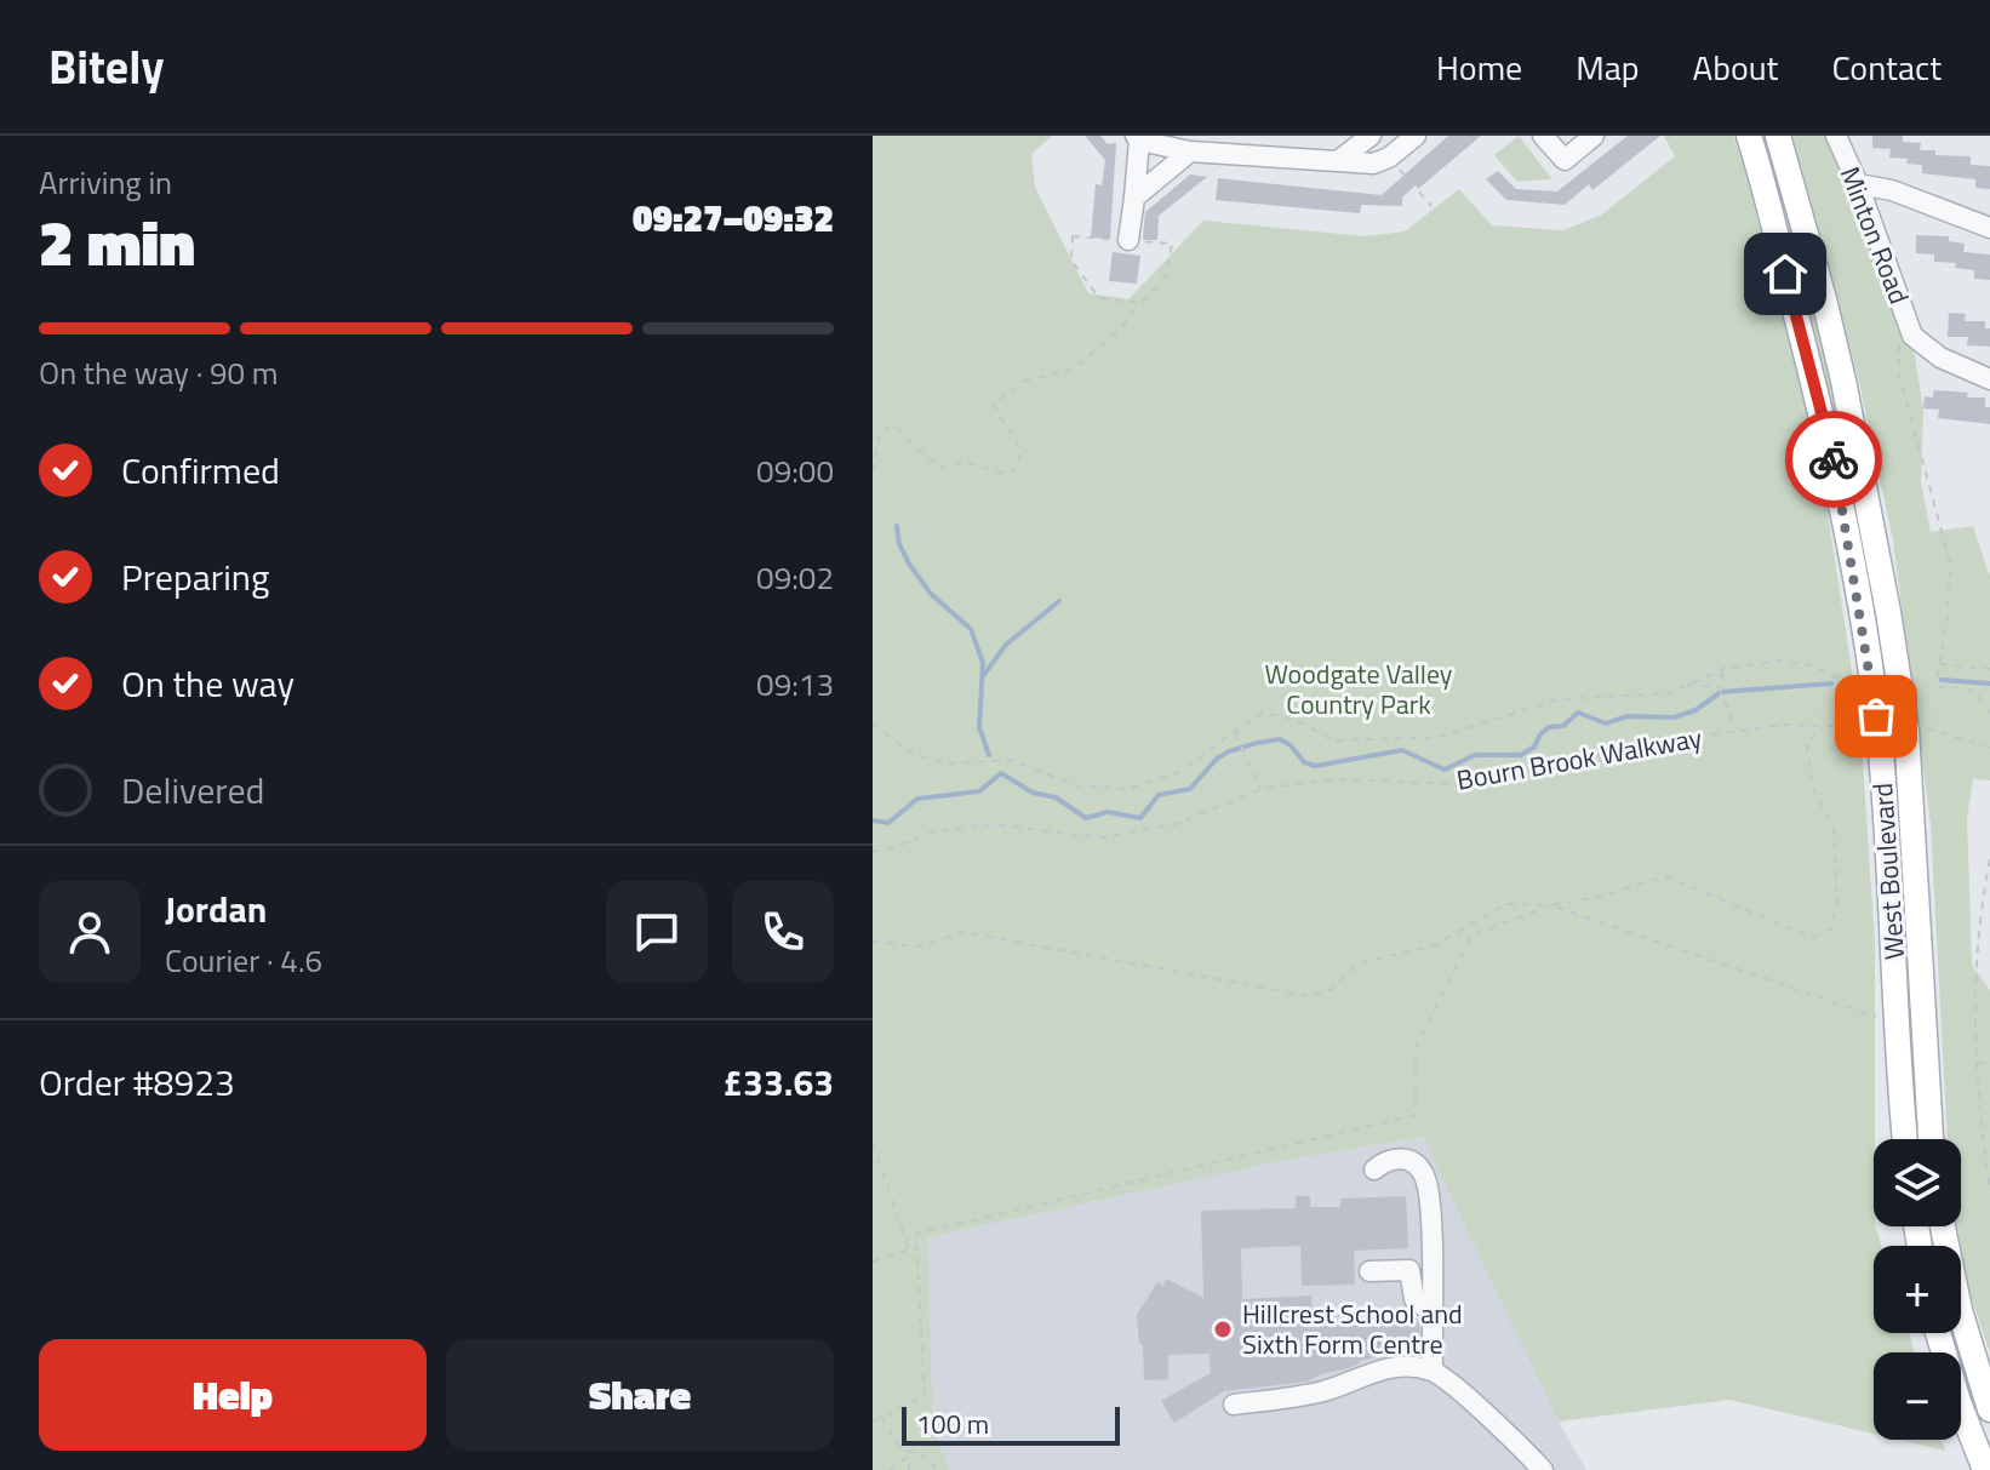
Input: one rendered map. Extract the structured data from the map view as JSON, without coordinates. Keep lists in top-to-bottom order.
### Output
{
  "streets": {
    "main road": ["West Boulevard"],
    "street": ["Minton Road"],
    "path": ["Bourn Brook Walkway"]
  },
  "parks": ["Woodgate Valley Country Park"],
  "places": ["Hillcrest School and Sixth Form Centre"],
  "scale_bar": "100 m",
  "page": {
    "header": "Bitely",
    "nav": [
      "Home",
      "Map",
      "About",
      "Contact"
    ],
    "heading": ["2 min", "Arriving in", "09:27–09:32"],
    "panel": [
      "Jordan",
      "Courier · 4.6",
      "Order #8923",
      "£33.63"
    ],
    "bar": "On the way · 90 m",
    "list": [
      ["Confirmed", "09:00"],
      ["Preparing", "09:02"],
      ["On the way", "09:13"],
      "Delivered"
    ],
    "map_buttons": ["+", "−"],
    "buttons": ["Help", "Share"],
    "scale": "100 m"
  }
}
